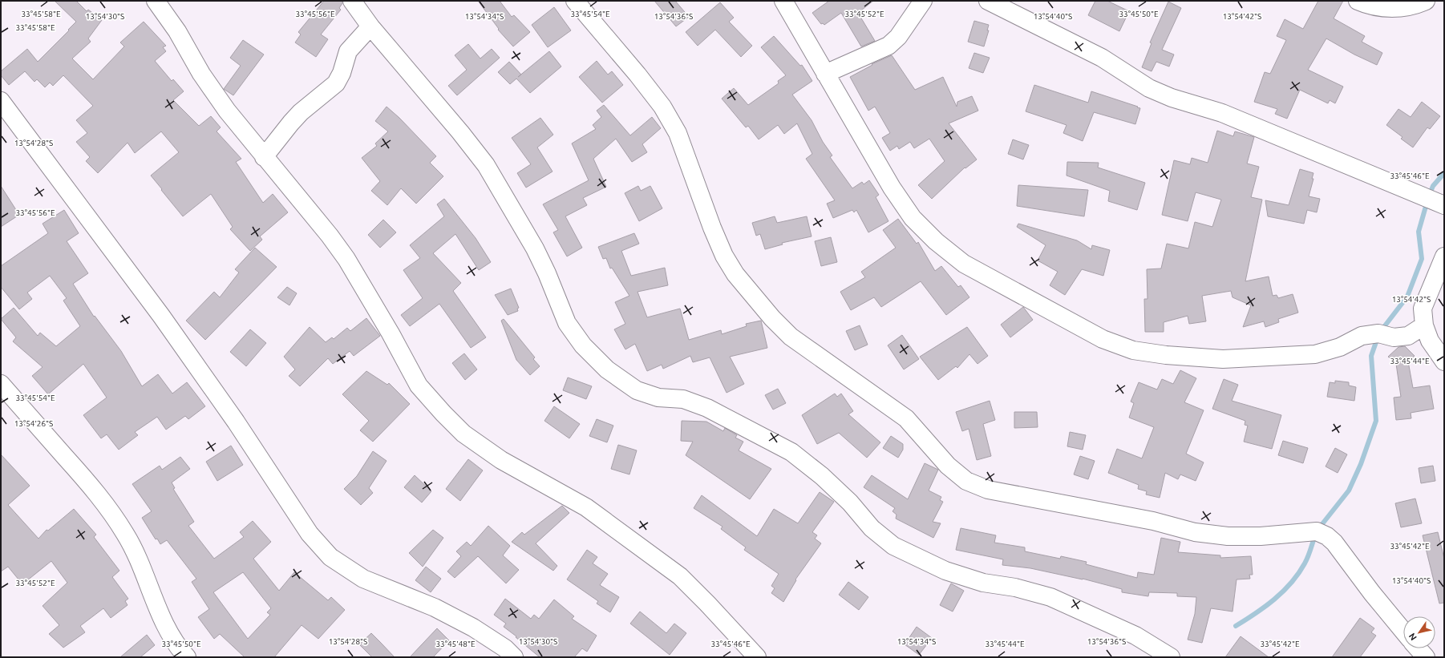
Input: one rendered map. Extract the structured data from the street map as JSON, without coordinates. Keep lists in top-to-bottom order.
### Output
{
  "north": "bottom left",
  "coordinates": [
    "33°45'58\"E",
    "33°45'56\"E",
    "33°45'54\"E",
    "33°45'52\"E",
    "33°45'50\"E",
    "13°54'30\"S",
    "13°54'34\"S",
    "13°54'36\"S",
    "13°54'40\"S",
    "13°54'42\"S",
    "13°54'28\"S",
    "33°45'46\"E",
    "33°45'44\"E",
    "13°54'26\"S",
    "33°45'42\"E",
    "33°45'48\"E"
  ]
}
